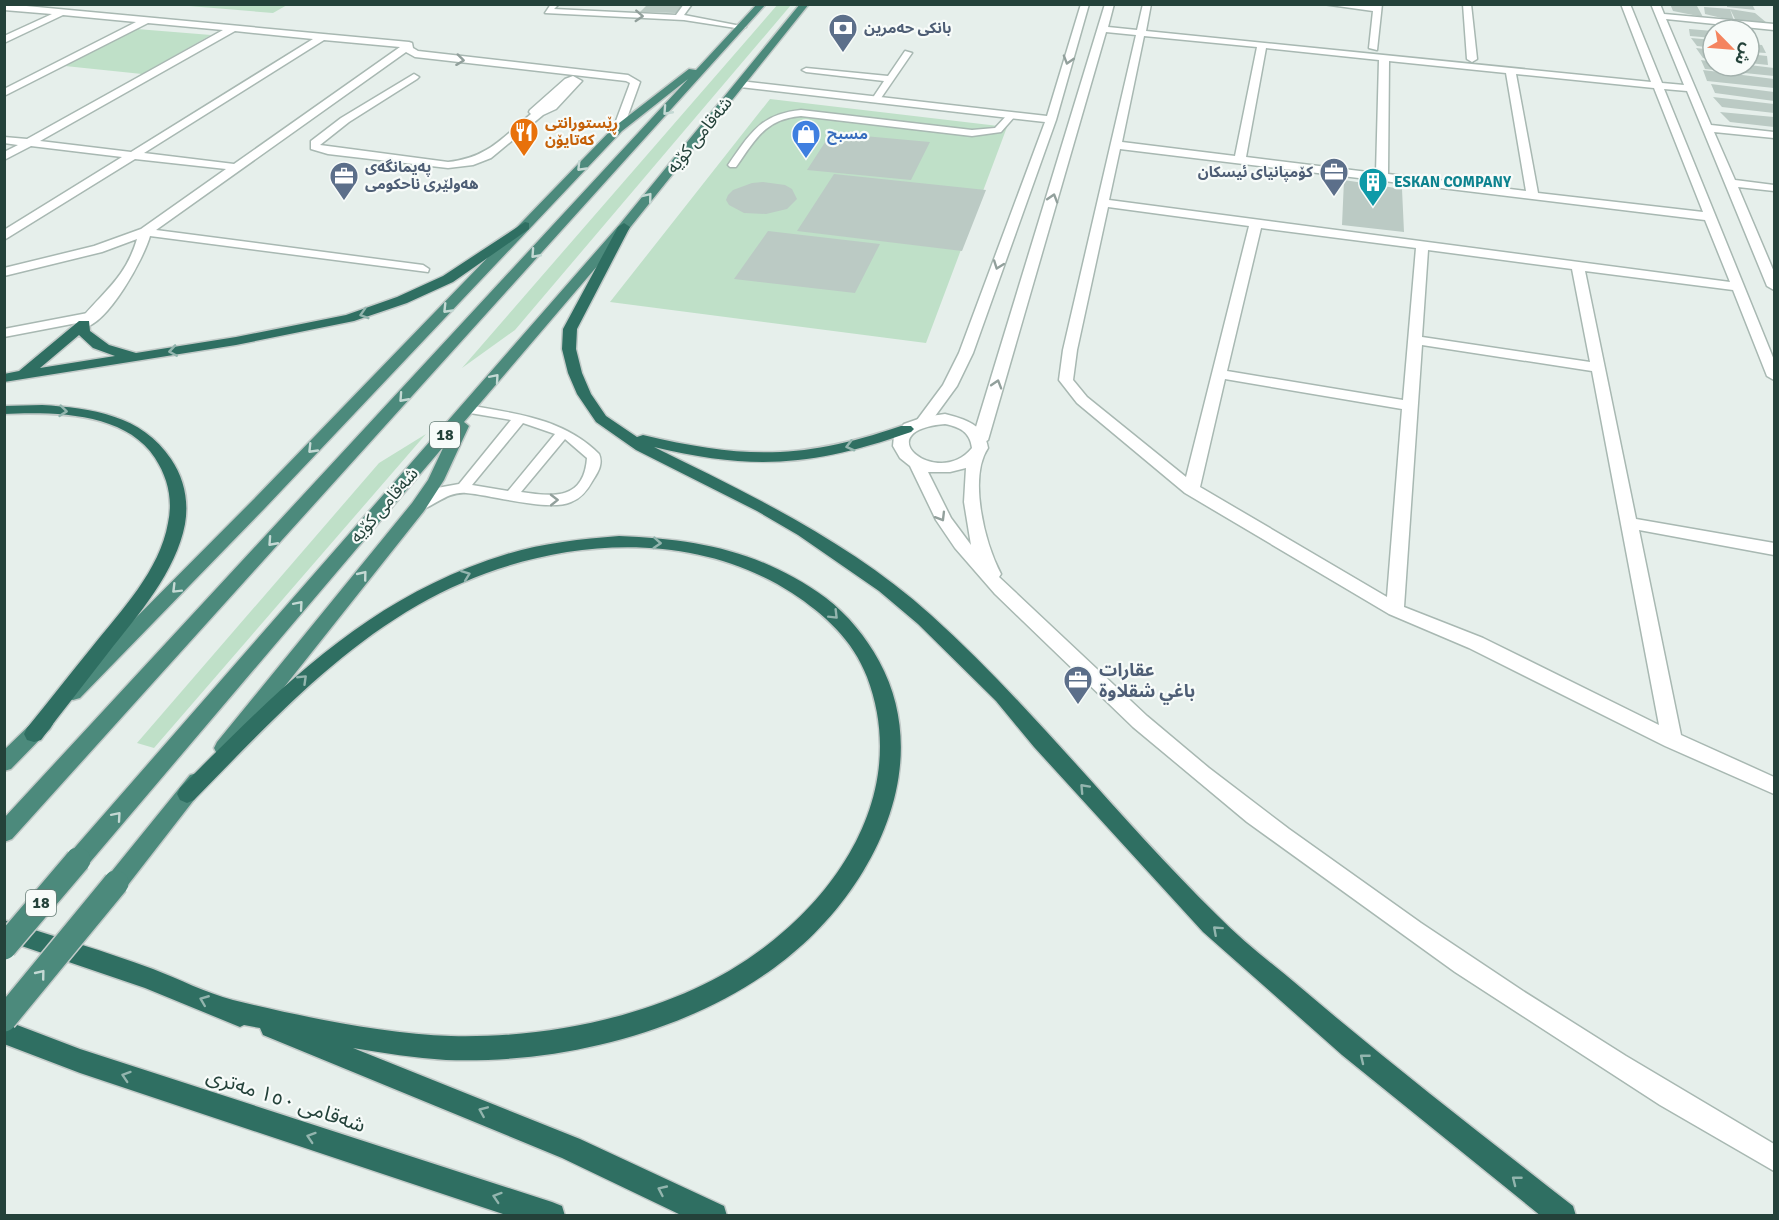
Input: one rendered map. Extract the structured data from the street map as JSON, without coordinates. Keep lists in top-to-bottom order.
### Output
{
  "streets": {
    "highway": ["شەقامی کۆیە", "18", "شەقامی ١٥٠ مەتری"]
  },
  "places": {
    "bank": ["بانكی حه‌مرین"],
    "restaurant": ["ڕێستورانتی کەتایۆن"],
    "shop": ["مسبح"],
    "office": ["کۆمپانیای ئیسکان", "پەیمانگەی هەولێری ناحکومی", "عقارات باغي شقلاوة"],
    "building": ["ESKAN COMPANY"]
  },
  "north": "bottom right"
}
